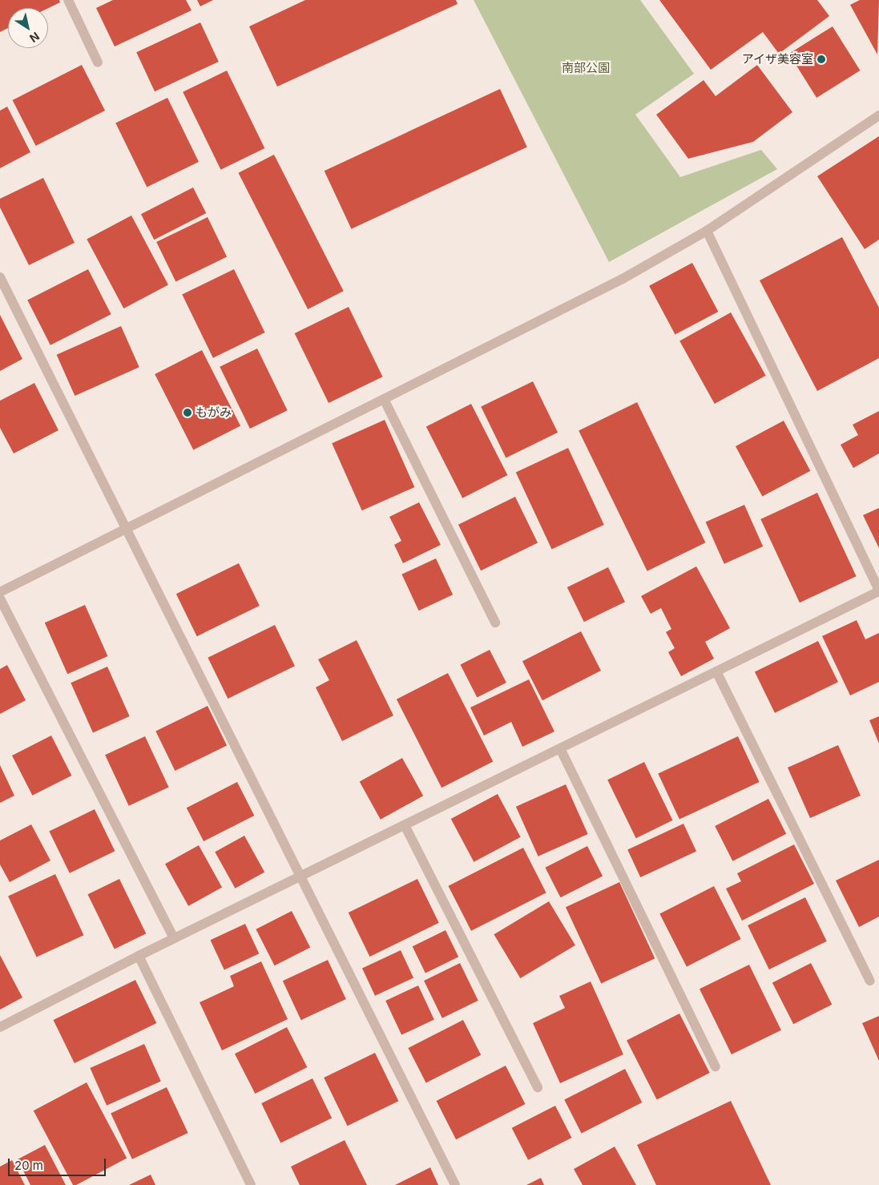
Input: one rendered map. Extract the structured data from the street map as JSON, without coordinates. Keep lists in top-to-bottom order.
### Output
{
  "parks": ["南部公園"],
  "places": ["アイザ美容室", "もがみ"],
  "scale_bar": "20 m",
  "north": "bottom right"
}
